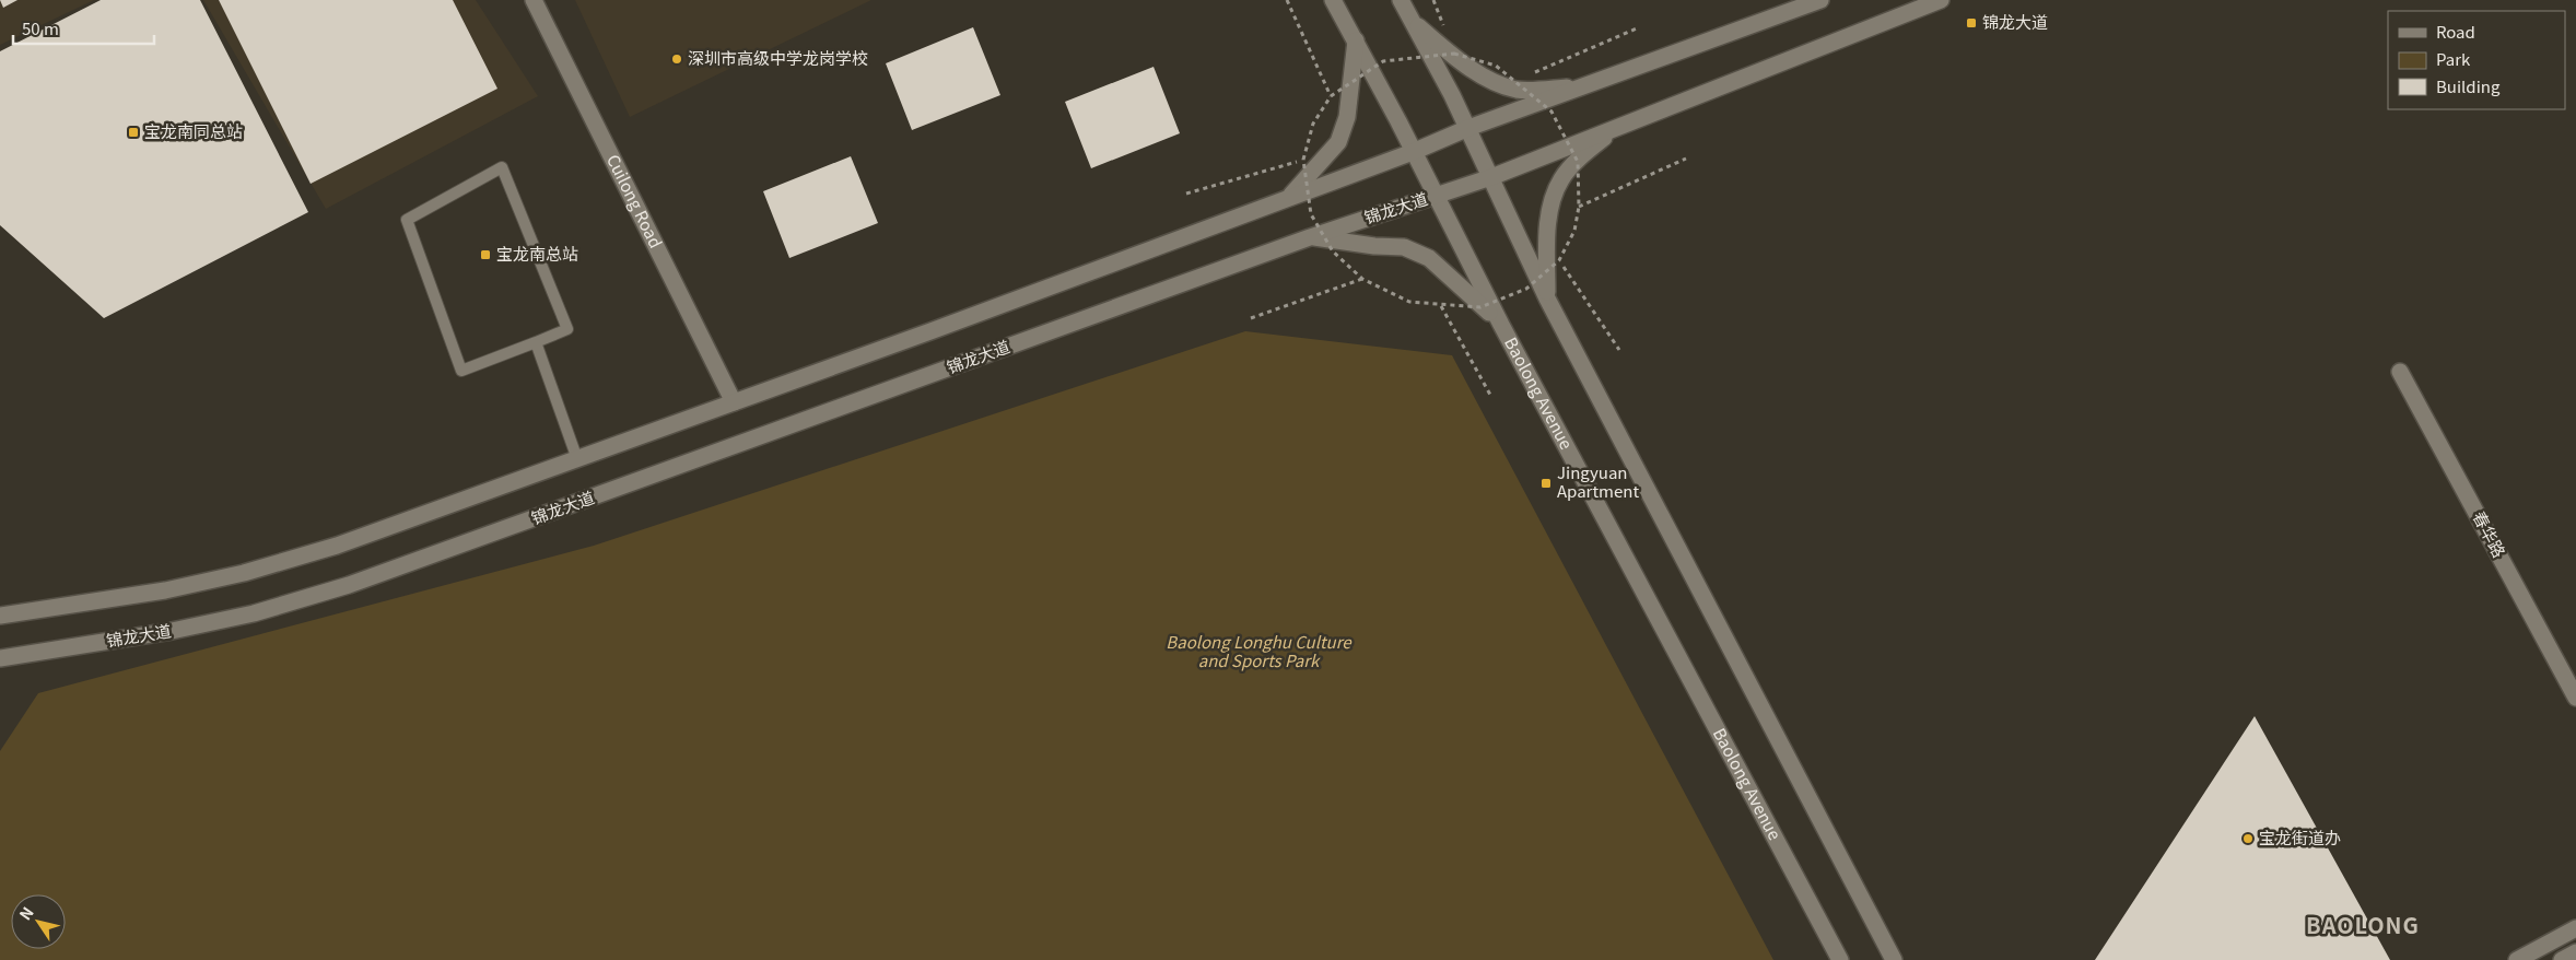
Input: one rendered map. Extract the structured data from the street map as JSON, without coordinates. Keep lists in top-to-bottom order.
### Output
{
  "streets": {
    "main road": [
      "Cuilong Road",
      "锦龙大道",
      "Baolong Avenue",
      "春华路"
    ]
  },
  "crossings": [
    ["锦龙大道", "Baolong Avenue"]
  ],
  "districts": ["BAOLONG"],
  "parks": ["Baolong Longhu Culture and Sports Park"],
  "places": {
    "transit": [
      "锦龙大道",
      "宝龙南同总站",
      "宝龙南总站",
      "Jingyuan Apartment"
    ],
    "other": ["深圳市高级中学龙岗学校", "宝龙街道办"]
  },
  "legend": ["Road", "Park", "Building"],
  "scale_bar": "50 m",
  "north": "top left"
}
